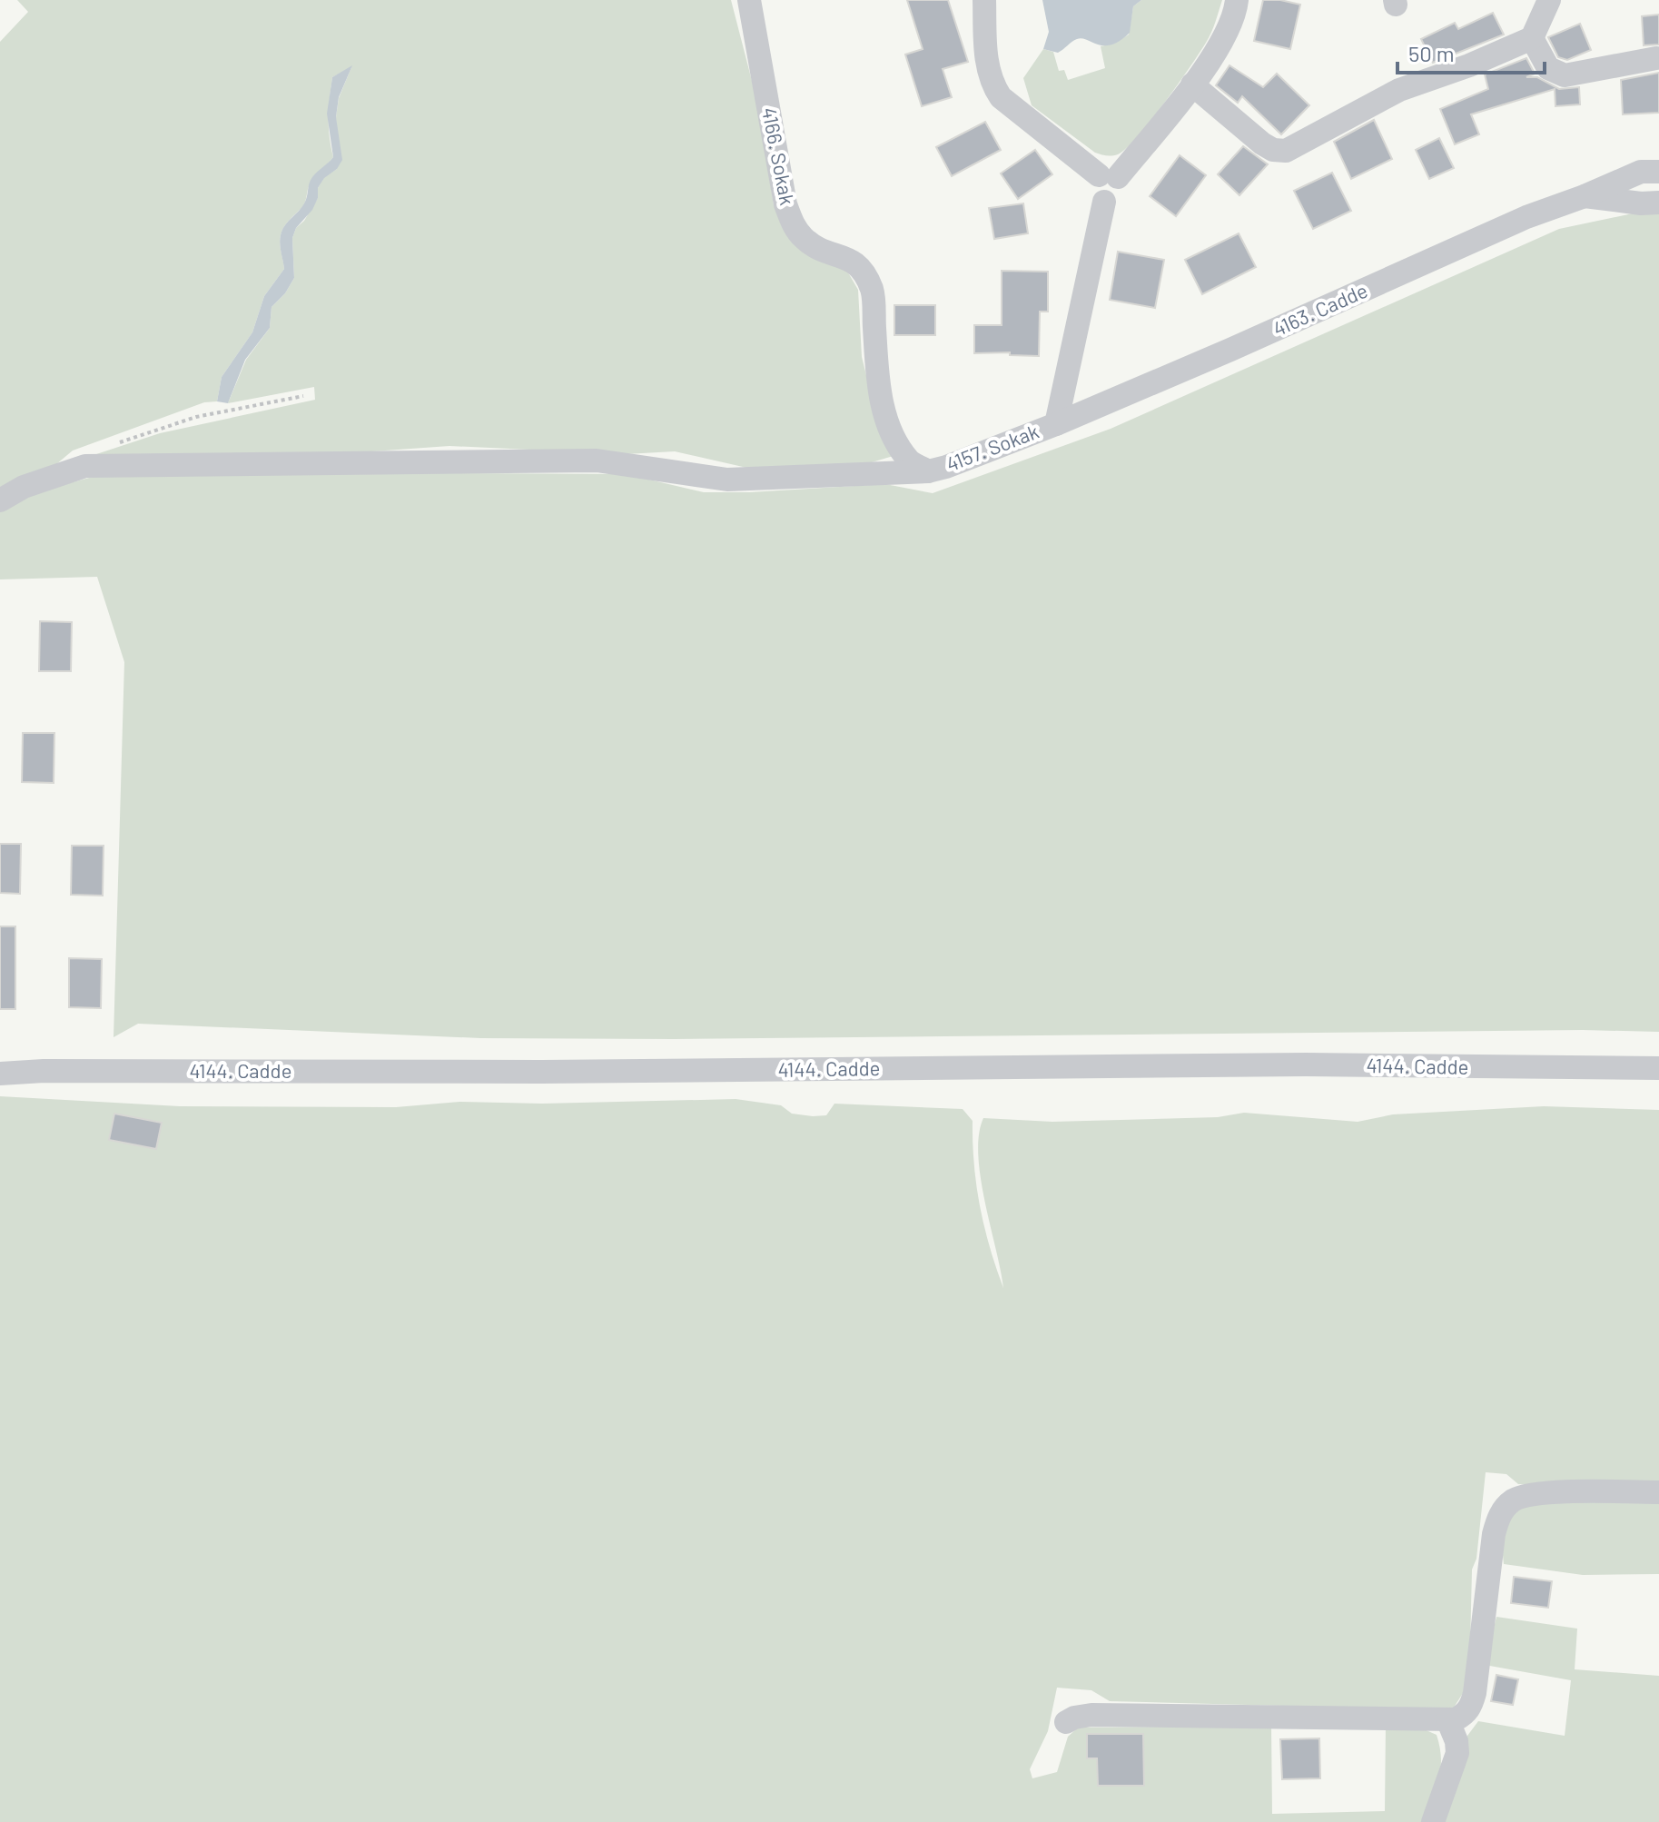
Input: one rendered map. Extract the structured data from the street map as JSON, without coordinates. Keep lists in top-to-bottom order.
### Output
{
  "streets": {
    "street": [
      "4166. Sokak",
      "4163. Cadde",
      "4157. Sokak",
      "4144. Cadde"
    ]
  },
  "crossings": [
    ["4166. Sokak", "4157. Sokak"],
    ["4163. Cadde", "4157. Sokak"]
  ],
  "scale_bar": "50 m"
}
